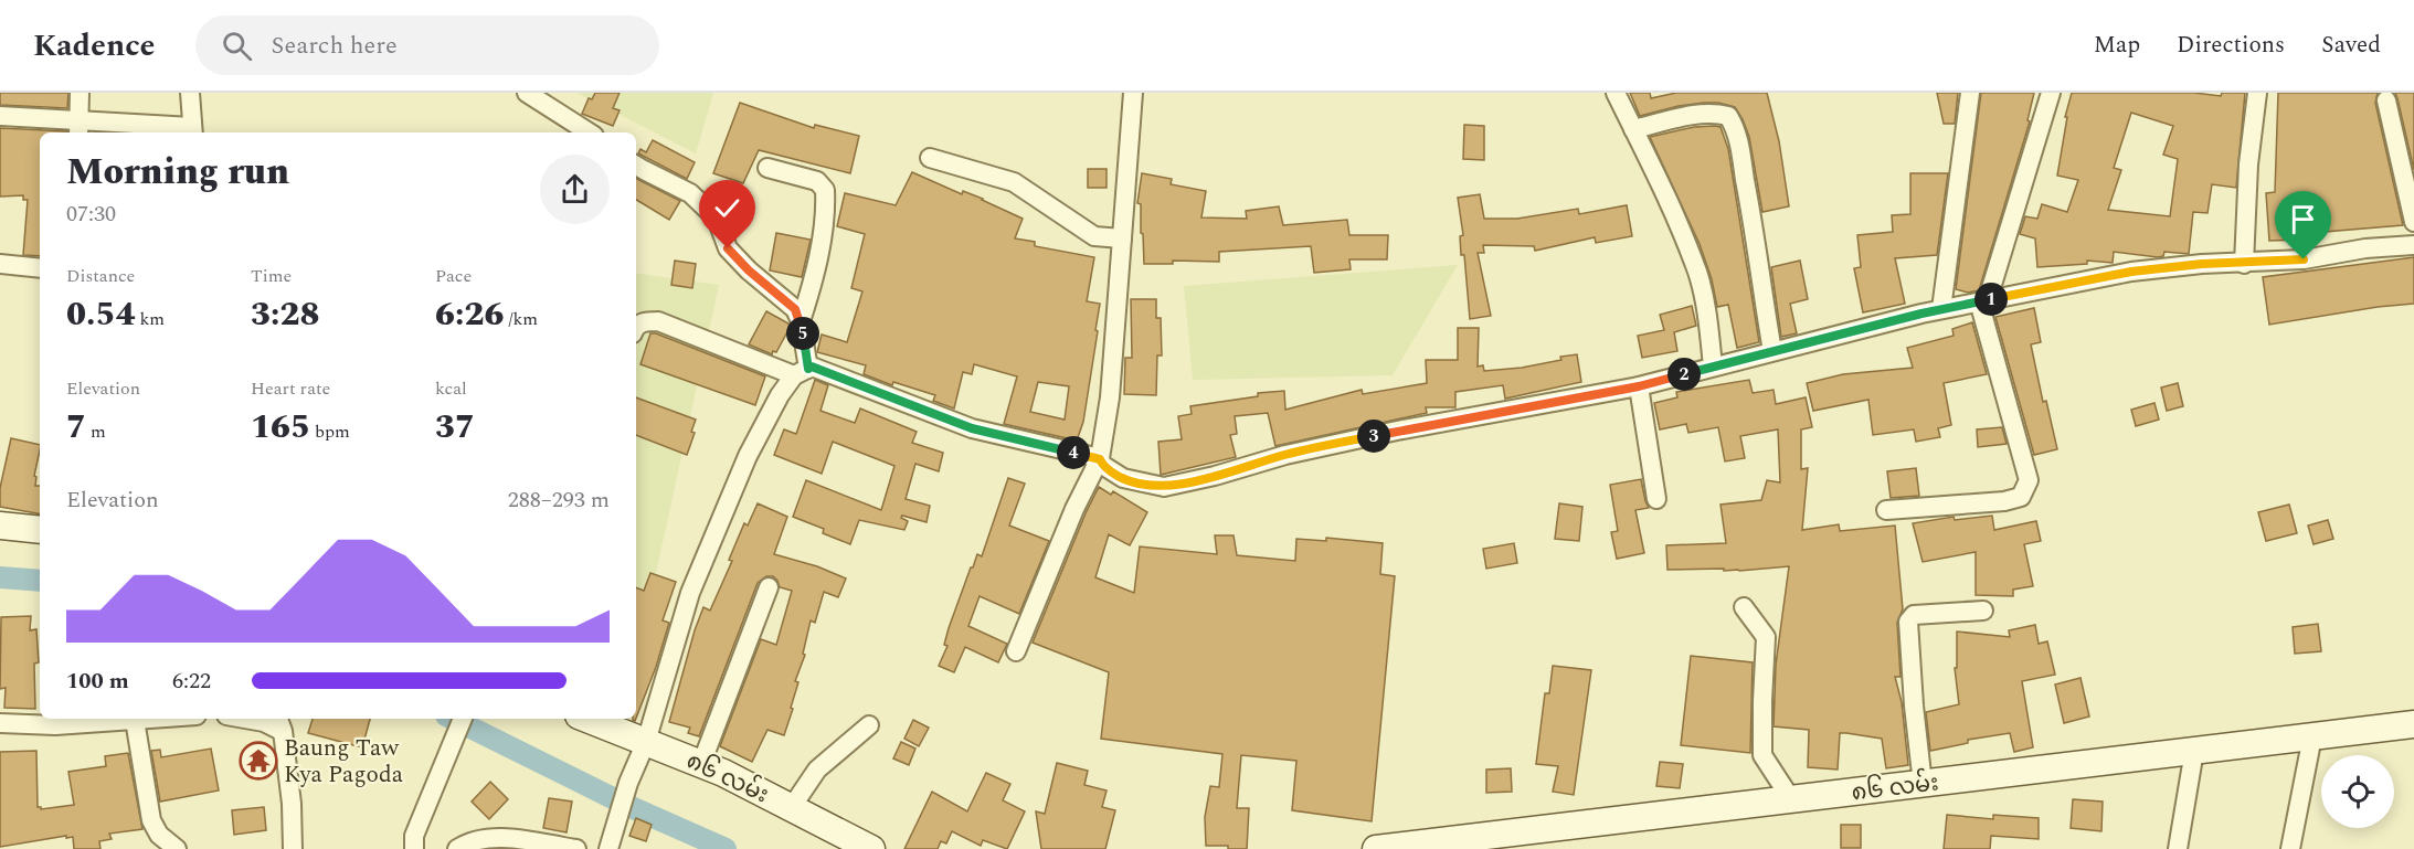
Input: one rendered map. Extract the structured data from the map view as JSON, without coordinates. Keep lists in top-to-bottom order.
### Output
{
  "streets": {
    "street": ["၈၆ လမ်း"]
  },
  "places": {
    "temple": ["Baung Taw Kya Pagoda"]
  },
  "page": {
    "header": "Kadence",
    "search": "Search here",
    "nav": ["Map", "Directions", "Saved"],
    "heading": ["Morning run", "07:30"],
    "stats": [
      ["Distance", "0.54 km"],
      ["Time", "3:28"],
      ["Pace", "6:26 /km"],
      ["Elevation", "7 m"],
      ["Heart rate", "165 bpm"],
      ["kcal", "37"]
    ],
    "pins": [
      "1",
      "5",
      "2",
      "3",
      "4"
    ],
    "chart": ["Elevation", "288–293 m"],
    "list": [
      {
        "name": "100 m",
        "note": "6:22"
      }
    ]
  }
}
